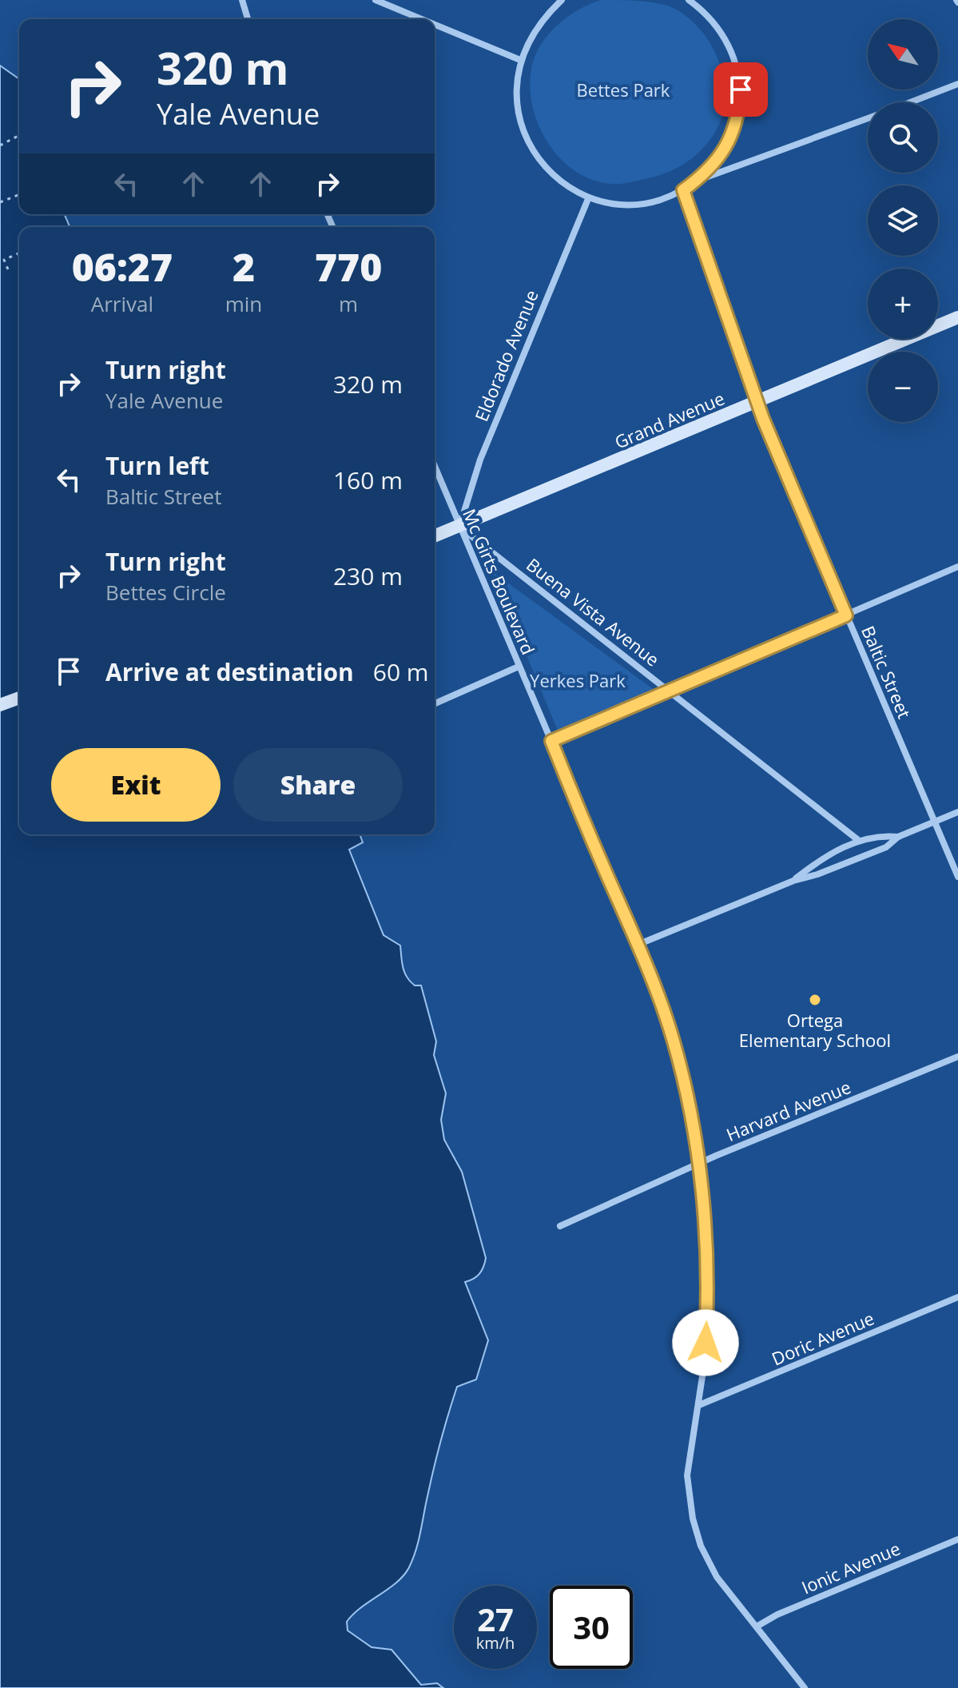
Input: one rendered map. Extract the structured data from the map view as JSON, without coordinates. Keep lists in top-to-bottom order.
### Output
{
  "streets": {
    "main road": ["Grand Avenue"],
    "street": [
      "Eldorado Avenue",
      "Mc Girts Boulevard",
      "Buena Vista Avenue",
      "Baltic Street",
      "Harvard Avenue",
      "Doric Avenue",
      "Ionic Avenue"
    ]
  },
  "crossings": [
    ["Eldorado Avenue", "Grand Avenue"],
    ["Eldorado Avenue", "Mc Girts Boulevard"],
    ["Eldorado Avenue", "Buena Vista Avenue"],
    ["Grand Avenue", "Mc Girts Boulevard"],
    ["Grand Avenue", "Buena Vista Avenue"],
    ["Grand Avenue", "Baltic Street"],
    ["Mc Girts Boulevard", "Buena Vista Avenue"],
    ["Mc Girts Boulevard", "Harvard Avenue"],
    ["Mc Girts Boulevard", "Doric Avenue"],
    ["Mc Girts Boulevard", "Ionic Avenue"]
  ],
  "parks": ["Bettes Park", "Yerkes Park"],
  "places": ["Ortega Elementary School"],
  "north": "top left",
  "page": {
    "map_buttons": ["+", "−"],
    "turn": ["320 m", "Yale Avenue"],
    "eta": [
      "06:27",
      "Arrival",
      "2",
      "min",
      "770",
      "m"
    ],
    "list": [
      {
        "name": "Turn right",
        "note": "Yale Avenue",
        "value": "320 m"
      },
      {
        "name": "Turn left",
        "note": "Baltic Street",
        "value": "160 m"
      },
      {
        "name": "Turn right",
        "note": "Bettes Circle",
        "value": "230 m"
      },
      {
        "name": "Arrive at destination",
        "value": "60 m"
      }
    ],
    "buttons": ["Exit", "Share"],
    "speed": "27 km/h",
    "limit": "30"
  }
}
